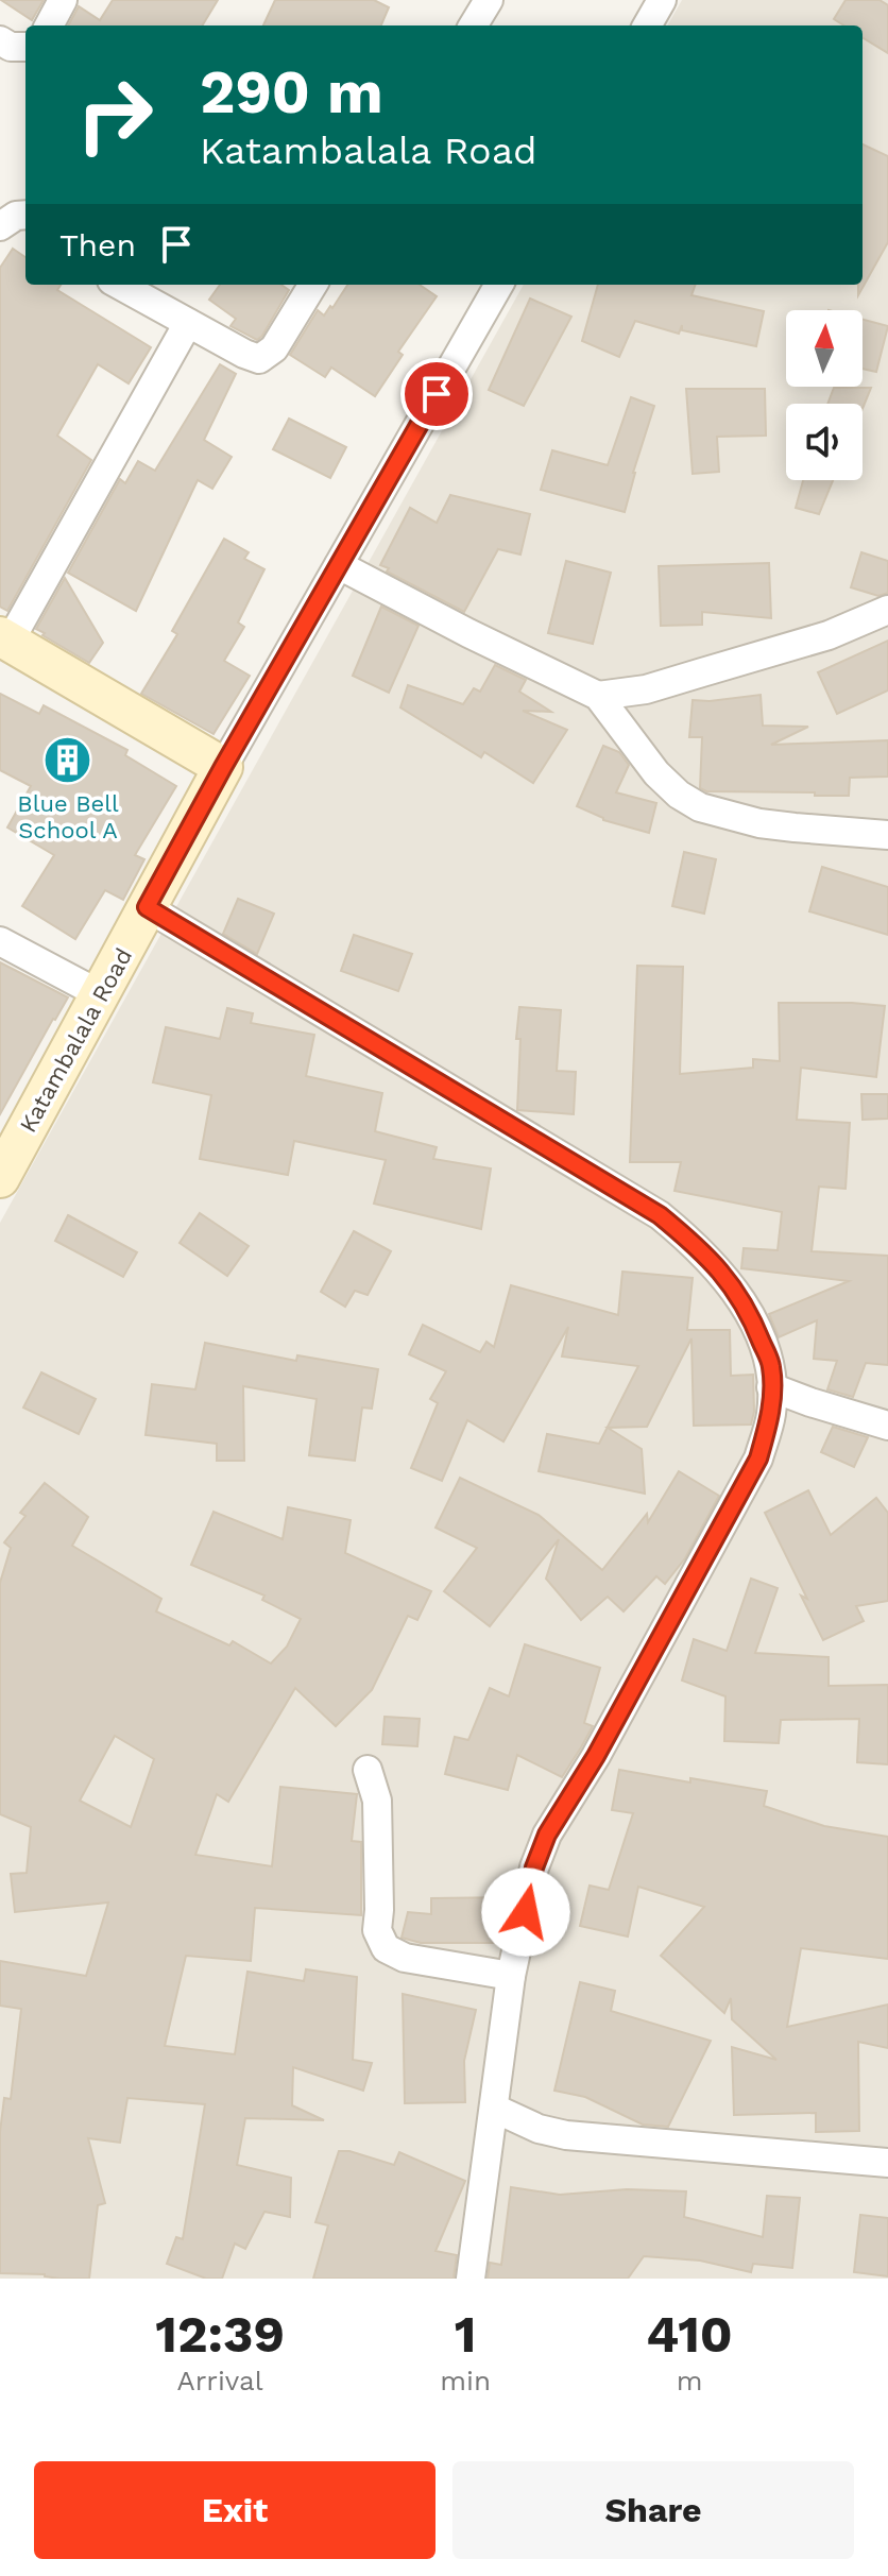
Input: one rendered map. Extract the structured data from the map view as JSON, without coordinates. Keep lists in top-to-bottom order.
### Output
{
  "streets": {
    "main road": ["Katambalala Road"]
  },
  "places": {
    "building": ["Blue Bell School A"]
  },
  "north": "top",
  "page": {
    "turn": ["290 m", "Katambalala Road"],
    "then": "Then",
    "eta": [
      "12:39",
      "Arrival",
      "1",
      "min",
      "410",
      "m"
    ],
    "buttons": ["Exit", "Share"]
  }
}
